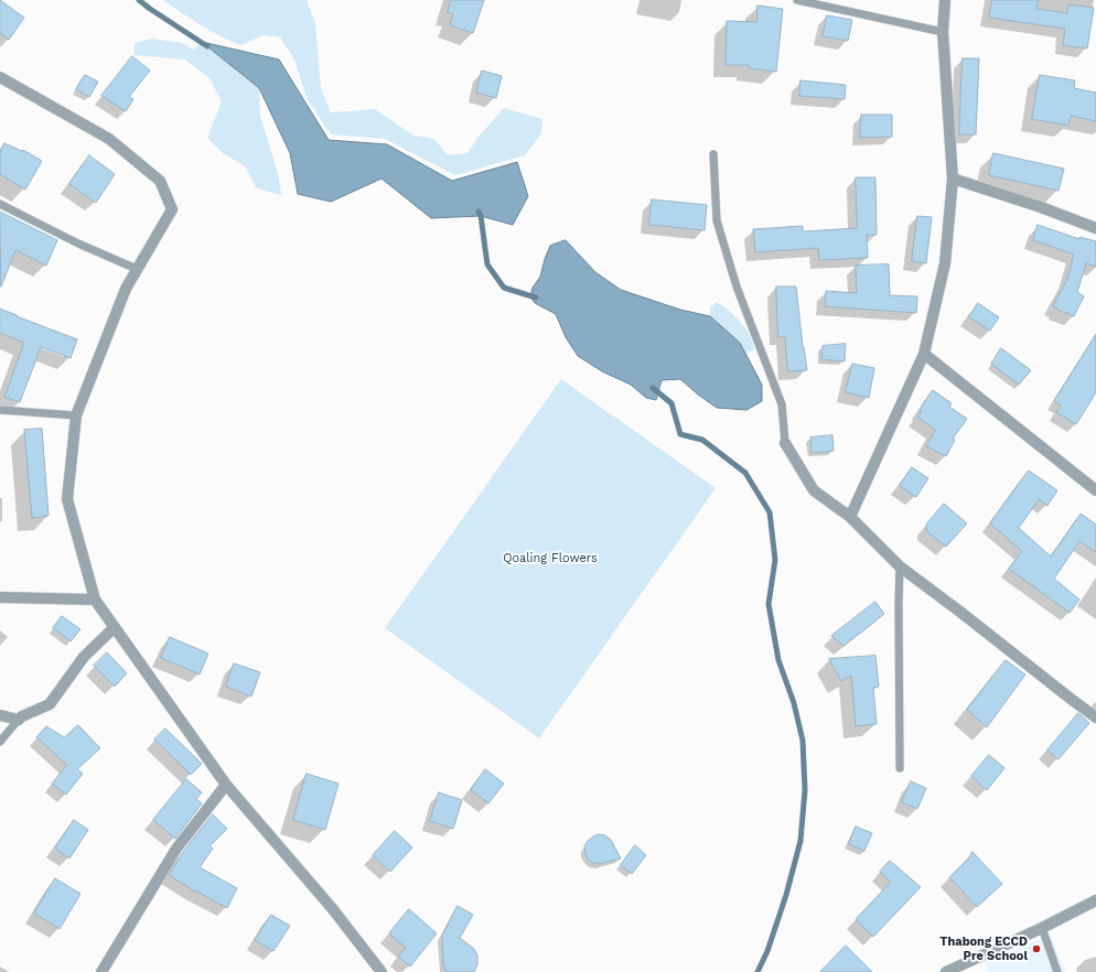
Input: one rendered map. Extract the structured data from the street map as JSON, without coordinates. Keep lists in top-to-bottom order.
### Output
{
  "parks": ["Qoaling Flowers"],
  "places": ["Thabong ECCD Pre School"]
}
